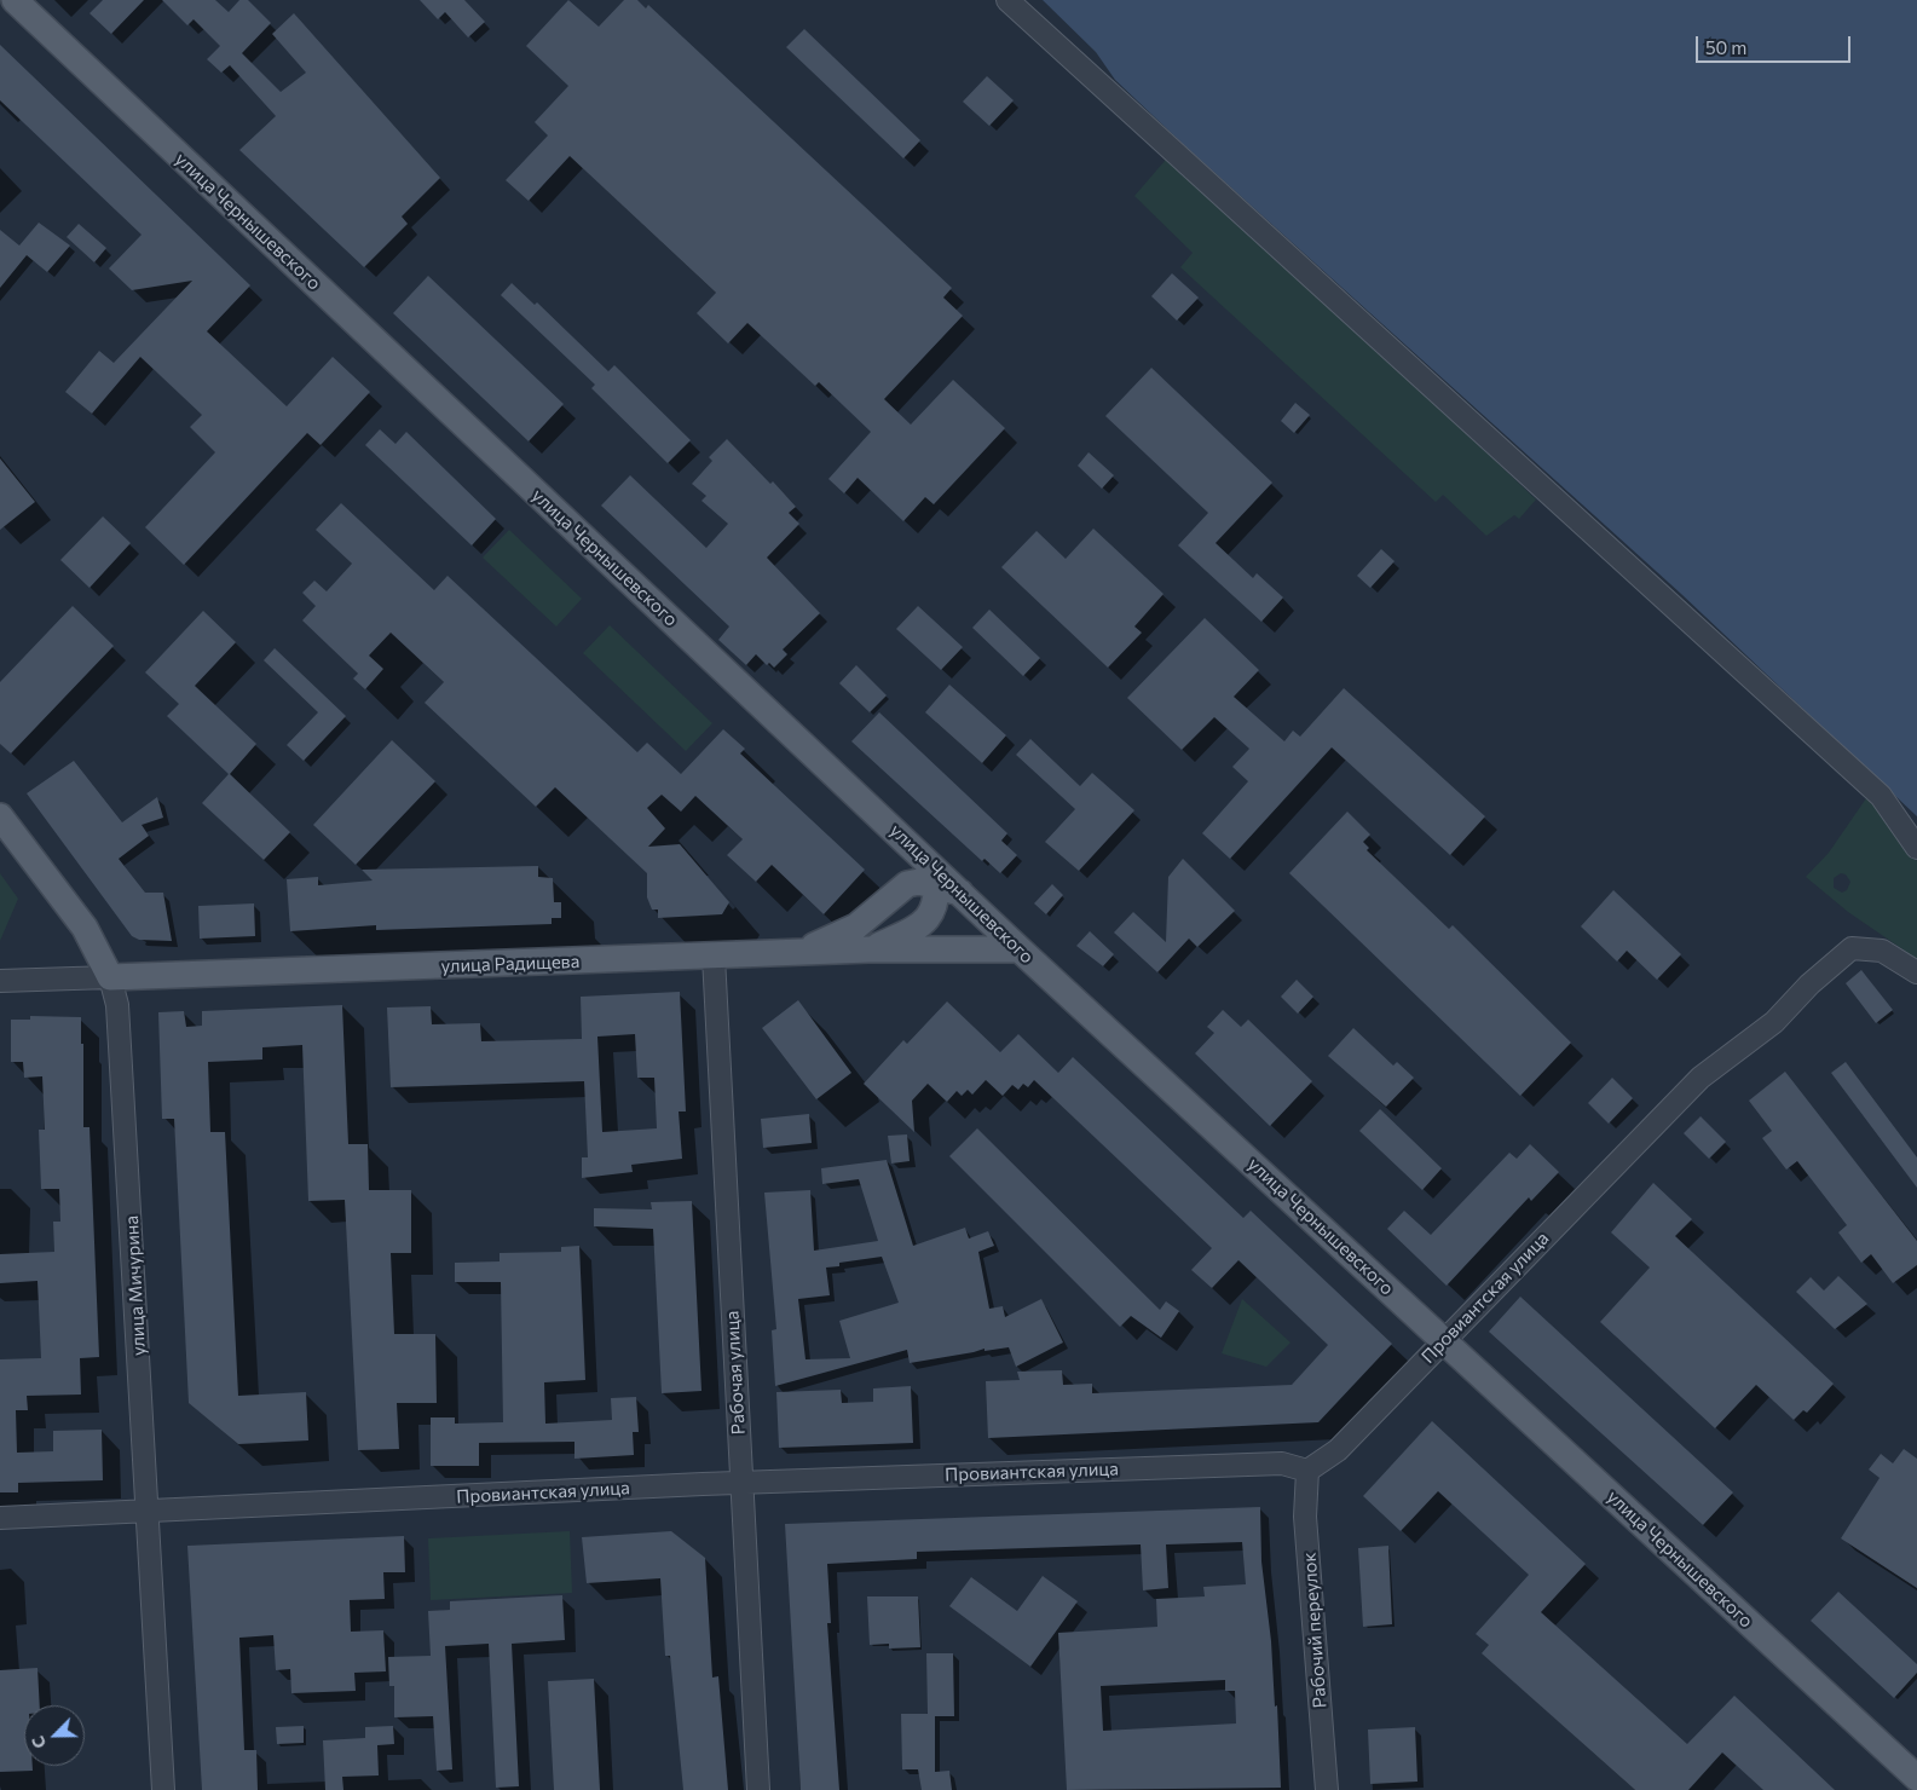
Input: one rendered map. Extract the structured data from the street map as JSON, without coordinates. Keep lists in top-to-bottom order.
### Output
{
  "streets": {
    "main road": ["улица Чернышевского", "улица Радищева", "улица Мичурина"],
    "street": ["Провиантская улица", "Рабочая улица", "Рабочий переулок"]
  },
  "crossings": [
    ["улица Чернышевского", "улица Радищева"],
    ["улица Чернышевского", "Провиантская улица"],
    ["улица Радищева", "улица Мичурина"],
    ["улица Радищева", "Рабочая улица"],
    ["улица Мичурина", "Провиантская улица"],
    ["Провиантская улица", "Рабочая улица"],
    ["Провиантская улица", "Рабочий переулок"]
  ],
  "scale_bar": "50 m",
  "north": "bottom left"
}
